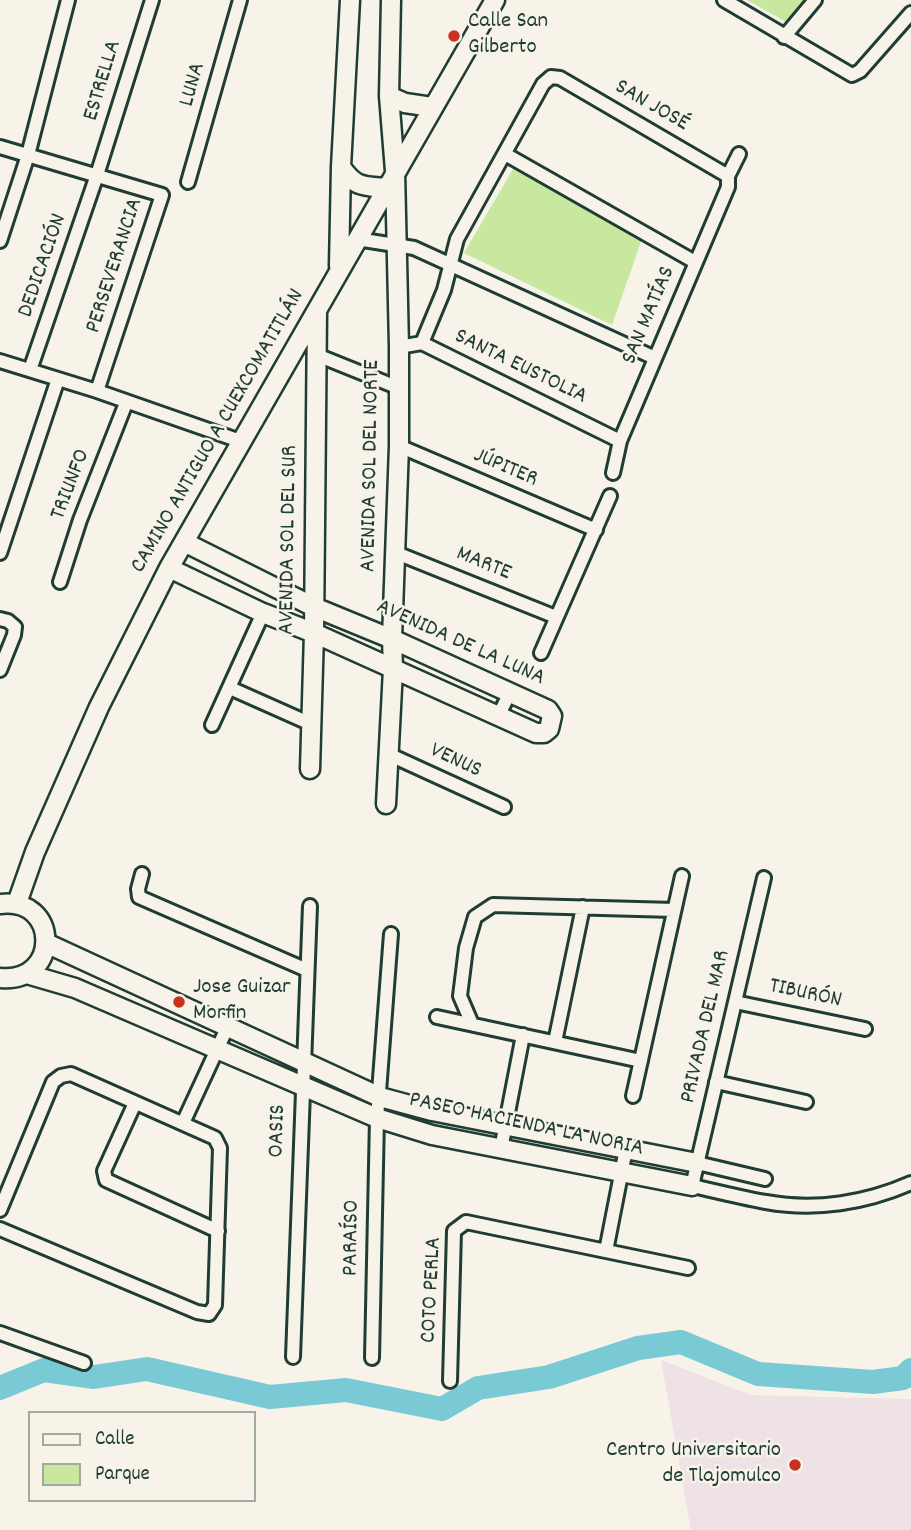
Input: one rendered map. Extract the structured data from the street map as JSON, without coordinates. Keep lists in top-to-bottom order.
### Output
{
  "streets": {
    "street": [
      "ESTRELLA",
      "LUNA",
      "SAN JOSÉ",
      "DEDICACIÓN",
      "PERSEVERANCIA",
      "SAN MATÍAS",
      "SANTA EUSTOLIA",
      "CAMINO ANTIGUO A CUEXCOMATITLÁN",
      "AVENIDA SOL DEL NORTE",
      "JÚPITER",
      "TRIUNFO",
      "AVENIDA SOL DEL SUR",
      "MARTE",
      "AVENIDA DE LA LUNA",
      "VENUS",
      "TIBURÓN",
      "PRIVADA DEL MAR",
      "PASEO HACIENDA LA NORIA",
      "OASIS",
      "PARAÍSO",
      "COTO PERLA"
    ]
  },
  "crossings": [
    ["ESTRELLA", "DEDICACIÓN"],
    ["ESTRELLA", "PERSEVERANCIA"],
    ["SAN JOSÉ", "SAN MATÍAS"],
    ["DEDICACIÓN", "PERSEVERANCIA"],
    ["SAN MATÍAS", "SANTA EUSTOLIA"],
    ["SANTA EUSTOLIA", "AVENIDA SOL DEL NORTE"],
    ["CAMINO ANTIGUO A CUEXCOMATITLÁN", "AVENIDA SOL DEL NORTE"],
    ["CAMINO ANTIGUO A CUEXCOMATITLÁN", "AVENIDA SOL DEL SUR"],
    ["CAMINO ANTIGUO A CUEXCOMATITLÁN", "AVENIDA DE LA LUNA"],
    ["AVENIDA SOL DEL NORTE", "JÚPITER"],
    ["AVENIDA SOL DEL NORTE", "MARTE"],
    ["AVENIDA SOL DEL NORTE", "AVENIDA DE LA LUNA"],
    ["AVENIDA SOL DEL NORTE", "VENUS"],
    ["AVENIDA SOL DEL SUR", "AVENIDA DE LA LUNA"],
    ["TIBURÓN", "PRIVADA DEL MAR"],
    ["PRIVADA DEL MAR", "PASEO HACIENDA LA NORIA"],
    ["PASEO HACIENDA LA NORIA", "OASIS"],
    ["PASEO HACIENDA LA NORIA", "PARAÍSO"]
  ],
  "places": ["Calle San Gilberto", "Jose Guizar Morfin", "Centro Universitario de Tlajomulco"],
  "legend": ["Calle", "Parque"]
}
